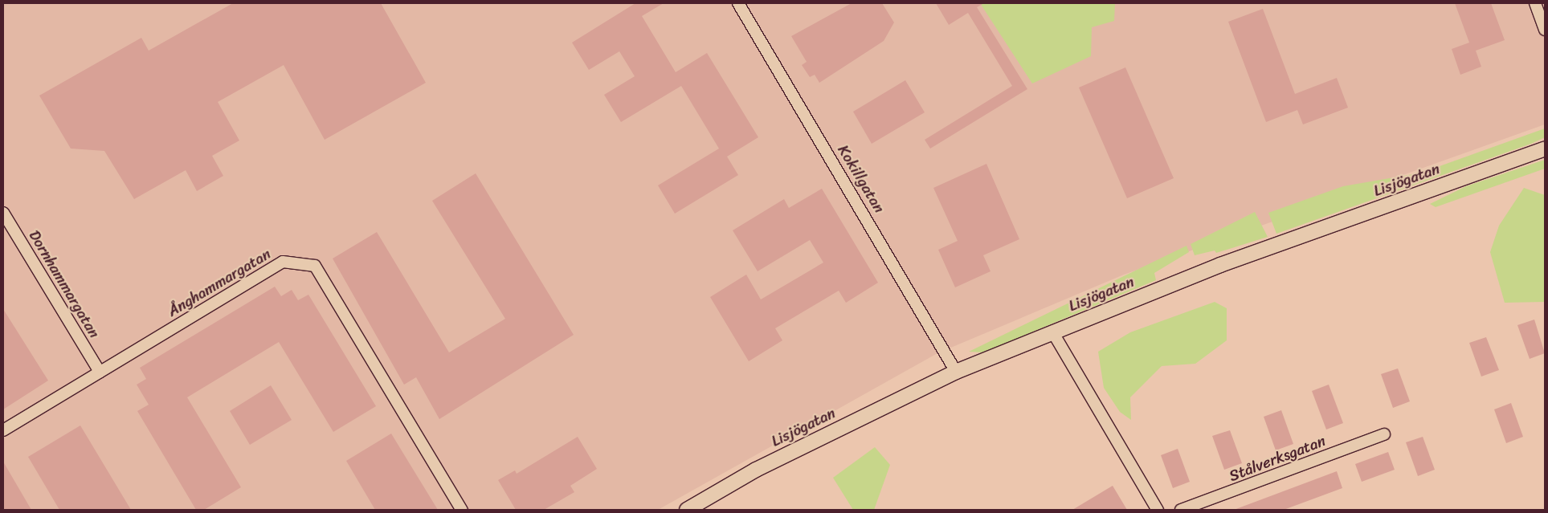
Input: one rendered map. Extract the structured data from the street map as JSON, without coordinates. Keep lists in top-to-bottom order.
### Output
{
  "streets": {
    "street": [
      "Kokillgatan",
      "Lisjögatan",
      "Ånghammargatan",
      "Dornhammargatan",
      "Stålverksgatan"
    ]
  },
  "crossings": [
    ["Kokillgatan", "Lisjögatan"],
    ["Ånghammargatan", "Dornhammargatan"]
  ]
}
